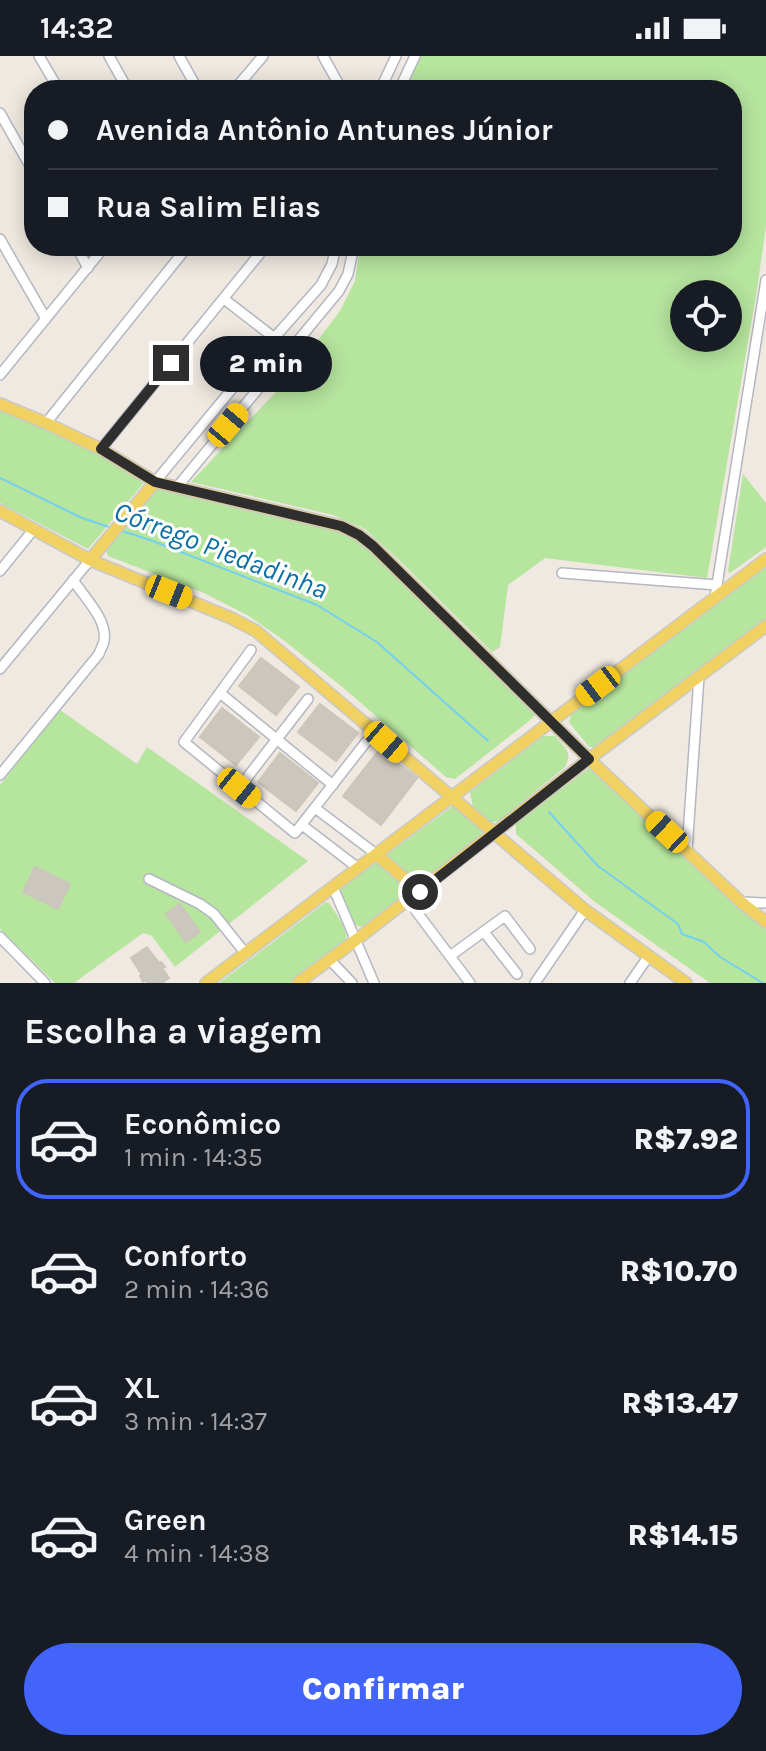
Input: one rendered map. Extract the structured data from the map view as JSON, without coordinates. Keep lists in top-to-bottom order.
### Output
{
  "water": ["Córrego Piedadinha"],
  "page": {
    "status": "14:32",
    "banner": ["Avenida Antônio Antunes Júnior", "Rua Salim Elias"],
    "bubble": "2 min",
    "heading": "Escolha a viagem",
    "list": [
      {
        "name": "Econômico",
        "note": "1 min · 14:35",
        "value": "R$7.92"
      },
      {
        "name": "Conforto",
        "note": "2 min · 14:36",
        "value": "R$10.70"
      },
      {
        "name": "XL",
        "note": "3 min · 14:37",
        "value": "R$13.47"
      },
      {
        "name": "Green",
        "note": "4 min · 14:38",
        "value": "R$14.15"
      }
    ],
    "buttons": "Confirmar"
  }
}
